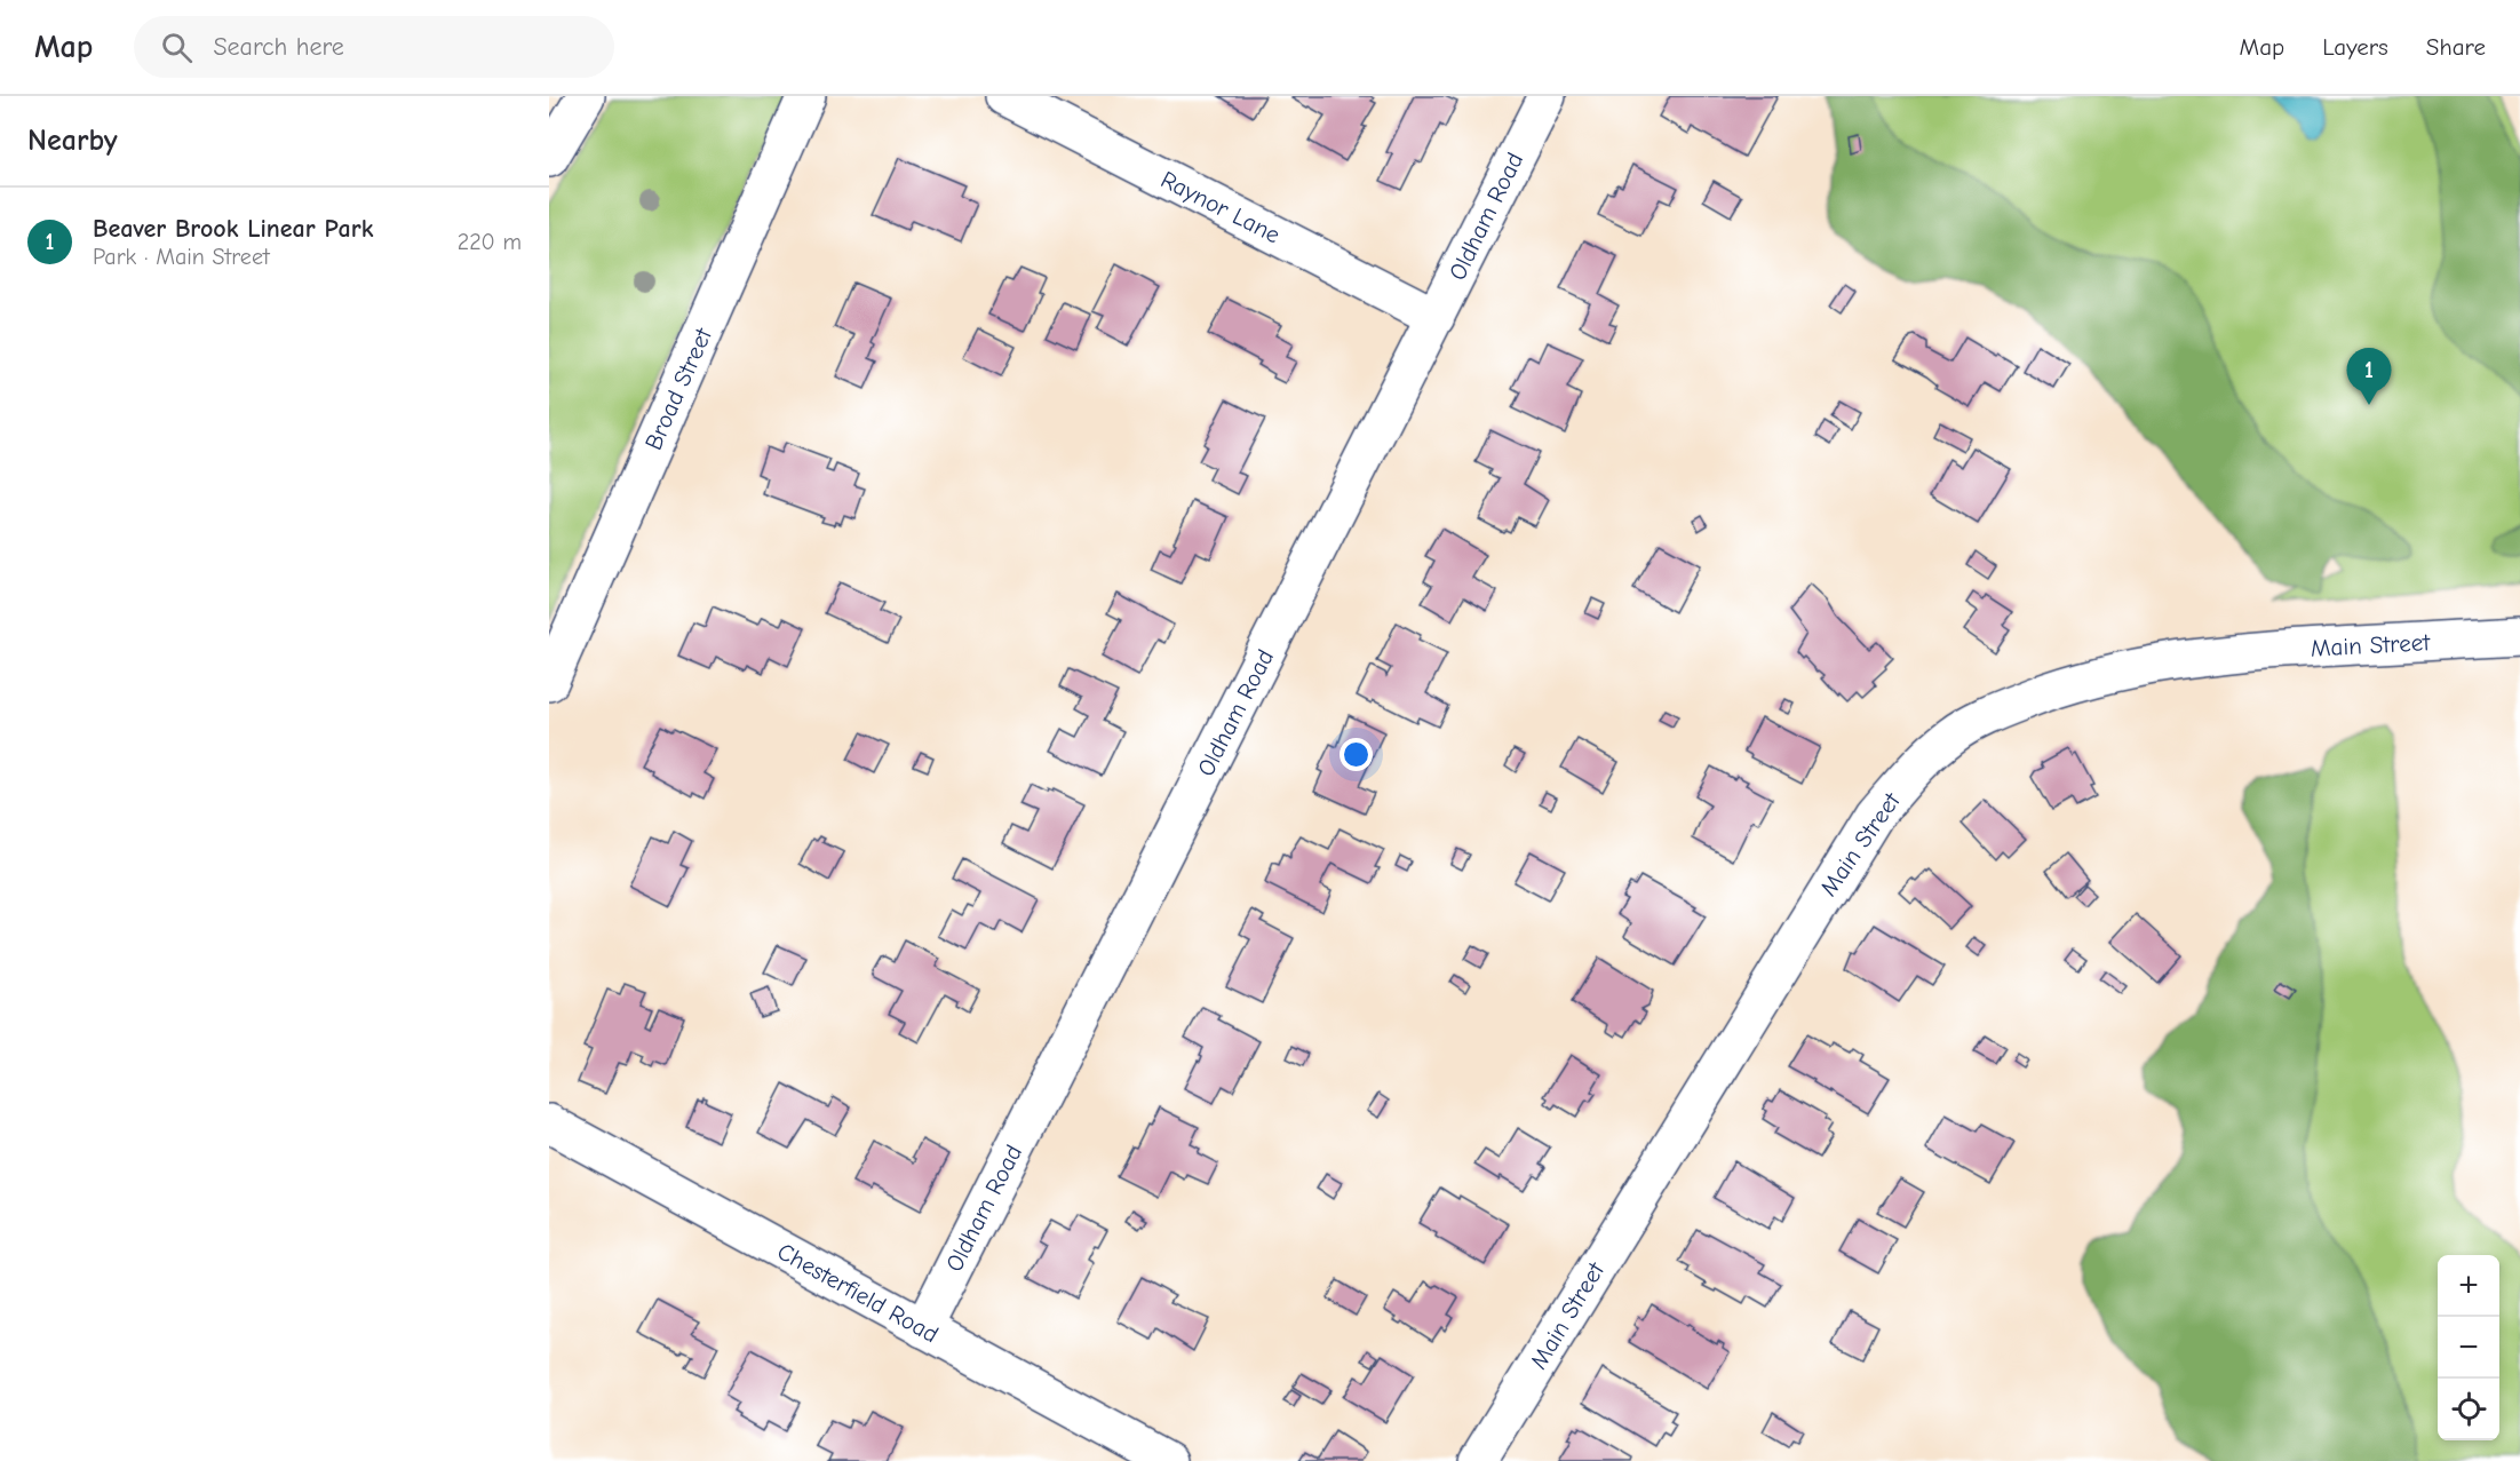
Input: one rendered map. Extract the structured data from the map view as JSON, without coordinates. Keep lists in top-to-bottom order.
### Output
{
  "streets": {
    "street": [
      "Raynor Lane",
      "Oldham Road",
      "Broad Street",
      "Main Street",
      "Chesterfield Road"
    ]
  },
  "crossings": [
    ["Raynor Lane", "Oldham Road"],
    ["Oldham Road", "Chesterfield Road"]
  ],
  "page": {
    "header": "Map",
    "search": "Search here",
    "nav": ["Map", "Layers", "Share"],
    "heading": "Nearby",
    "list": [
      {
        "mark": "1",
        "name": "Beaver Brook Linear Park",
        "note": "Park · Main Street",
        "value": "220 m"
      }
    ],
    "pins": "1",
    "map_buttons": ["+", "−"]
  }
}
